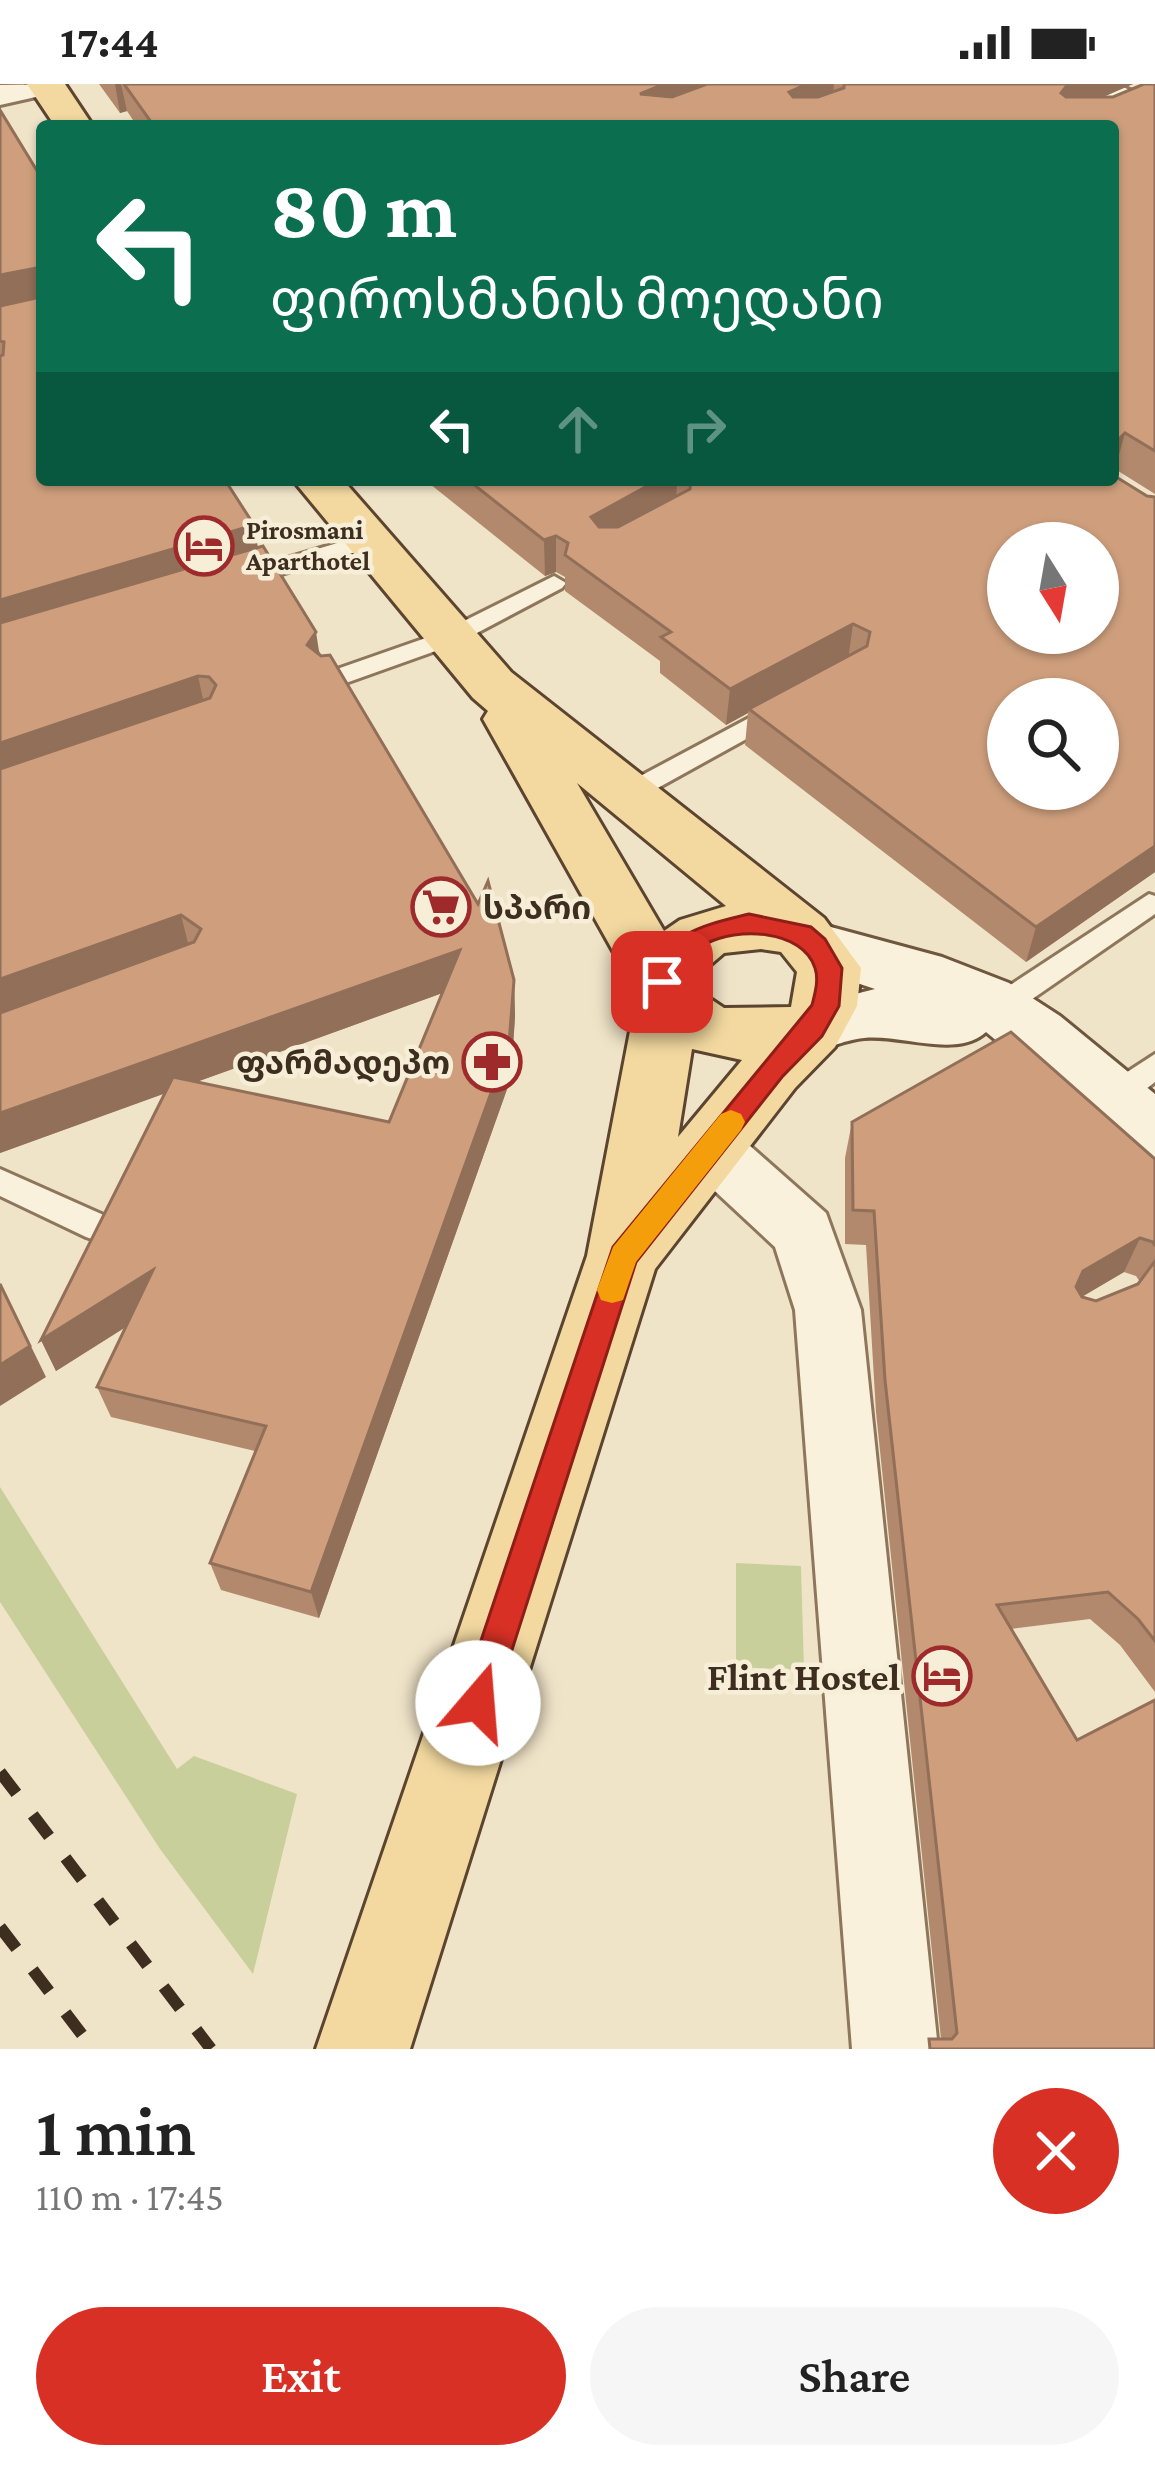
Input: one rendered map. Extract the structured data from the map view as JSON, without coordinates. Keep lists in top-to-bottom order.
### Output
{
  "places": {
    "hotel": ["Pirosmani Aparthotel", "Flint Hostel"],
    "supermarket": ["სპარი"],
    "pharmacy": ["ფარმადეპო"]
  },
  "north": "bottom",
  "page": {
    "status": "17:44",
    "turn": ["80 m", "ფიროსმანის მოედანი"],
    "heading": ["1 min", "110 m · 17:45"],
    "buttons": ["Exit", "Share"]
  }
}
